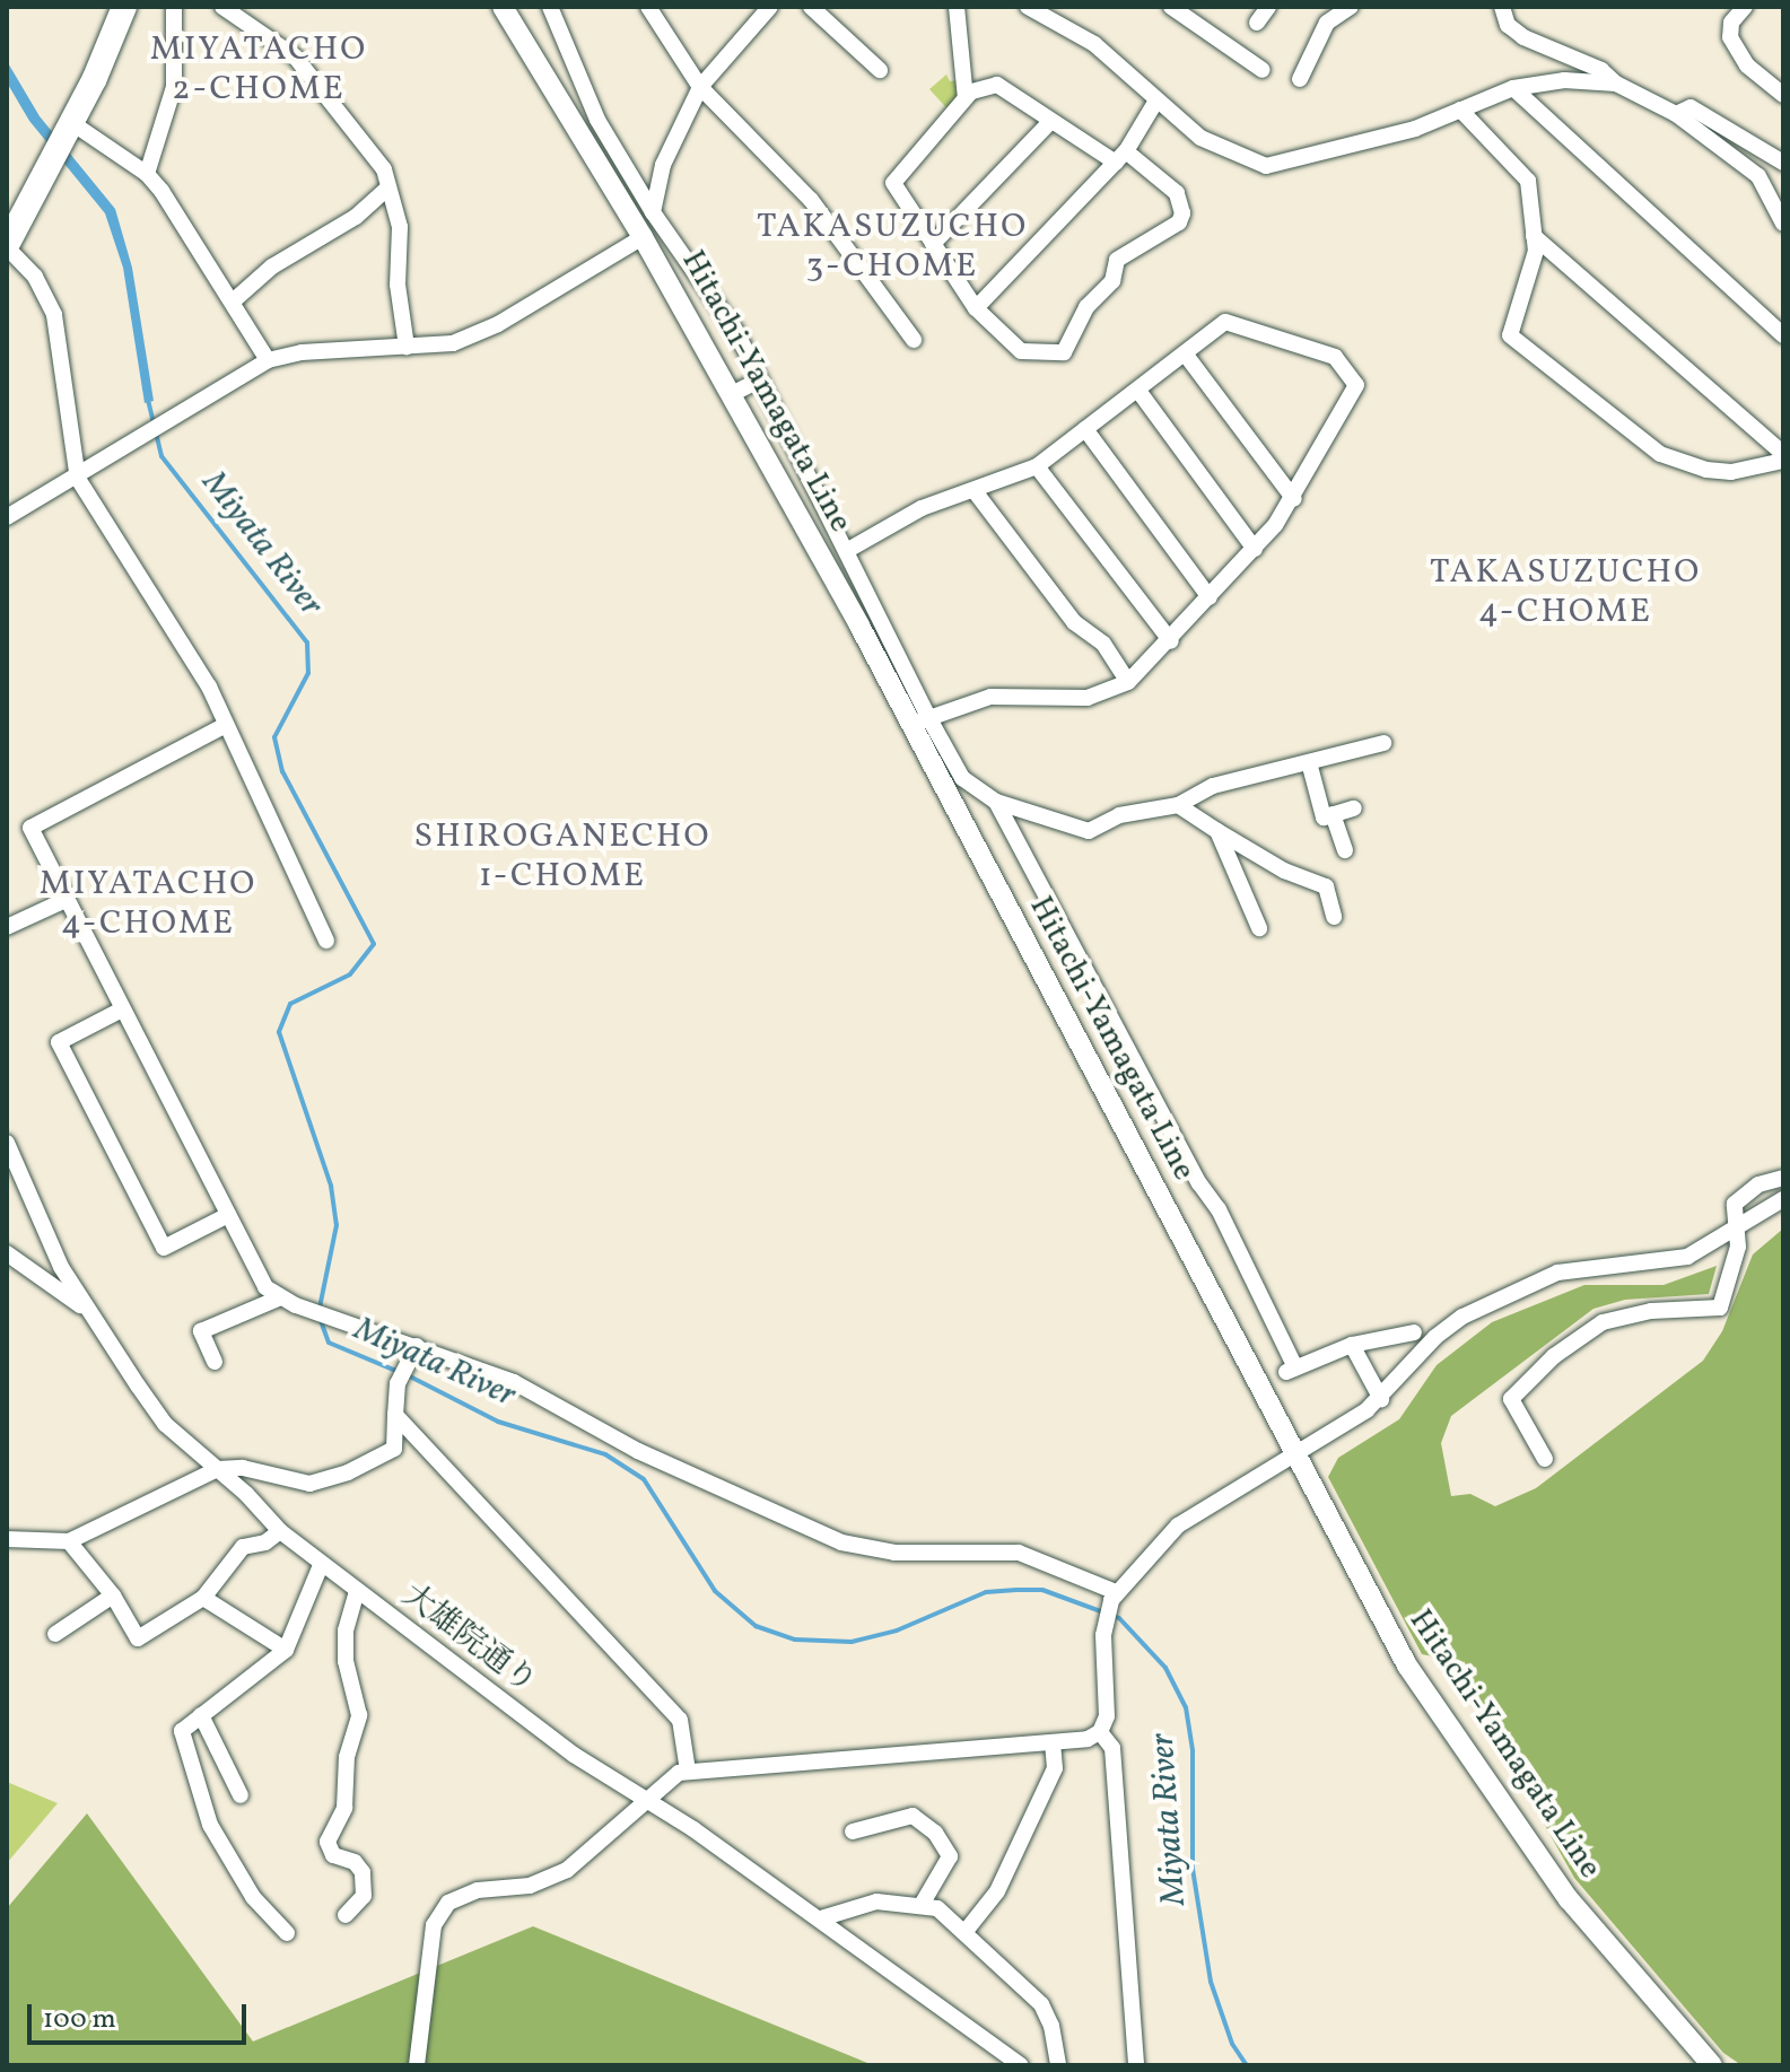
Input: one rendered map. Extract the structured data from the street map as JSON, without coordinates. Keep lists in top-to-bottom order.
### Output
{
  "streets": {
    "main road": ["Hitachi-Yamagata Line"],
    "street": ["大雄院通り"]
  },
  "districts": [
    "MIYATACHO 2-CHOME",
    "TAKASUZUCHO 3-CHOME",
    "TAKASUZUCHO 4-CHOME",
    "SHIROGANECHO 1-CHOME",
    "MIYATACHO 4-CHOME"
  ],
  "water": ["Miyata River"],
  "scale_bar": "100 m"
}
